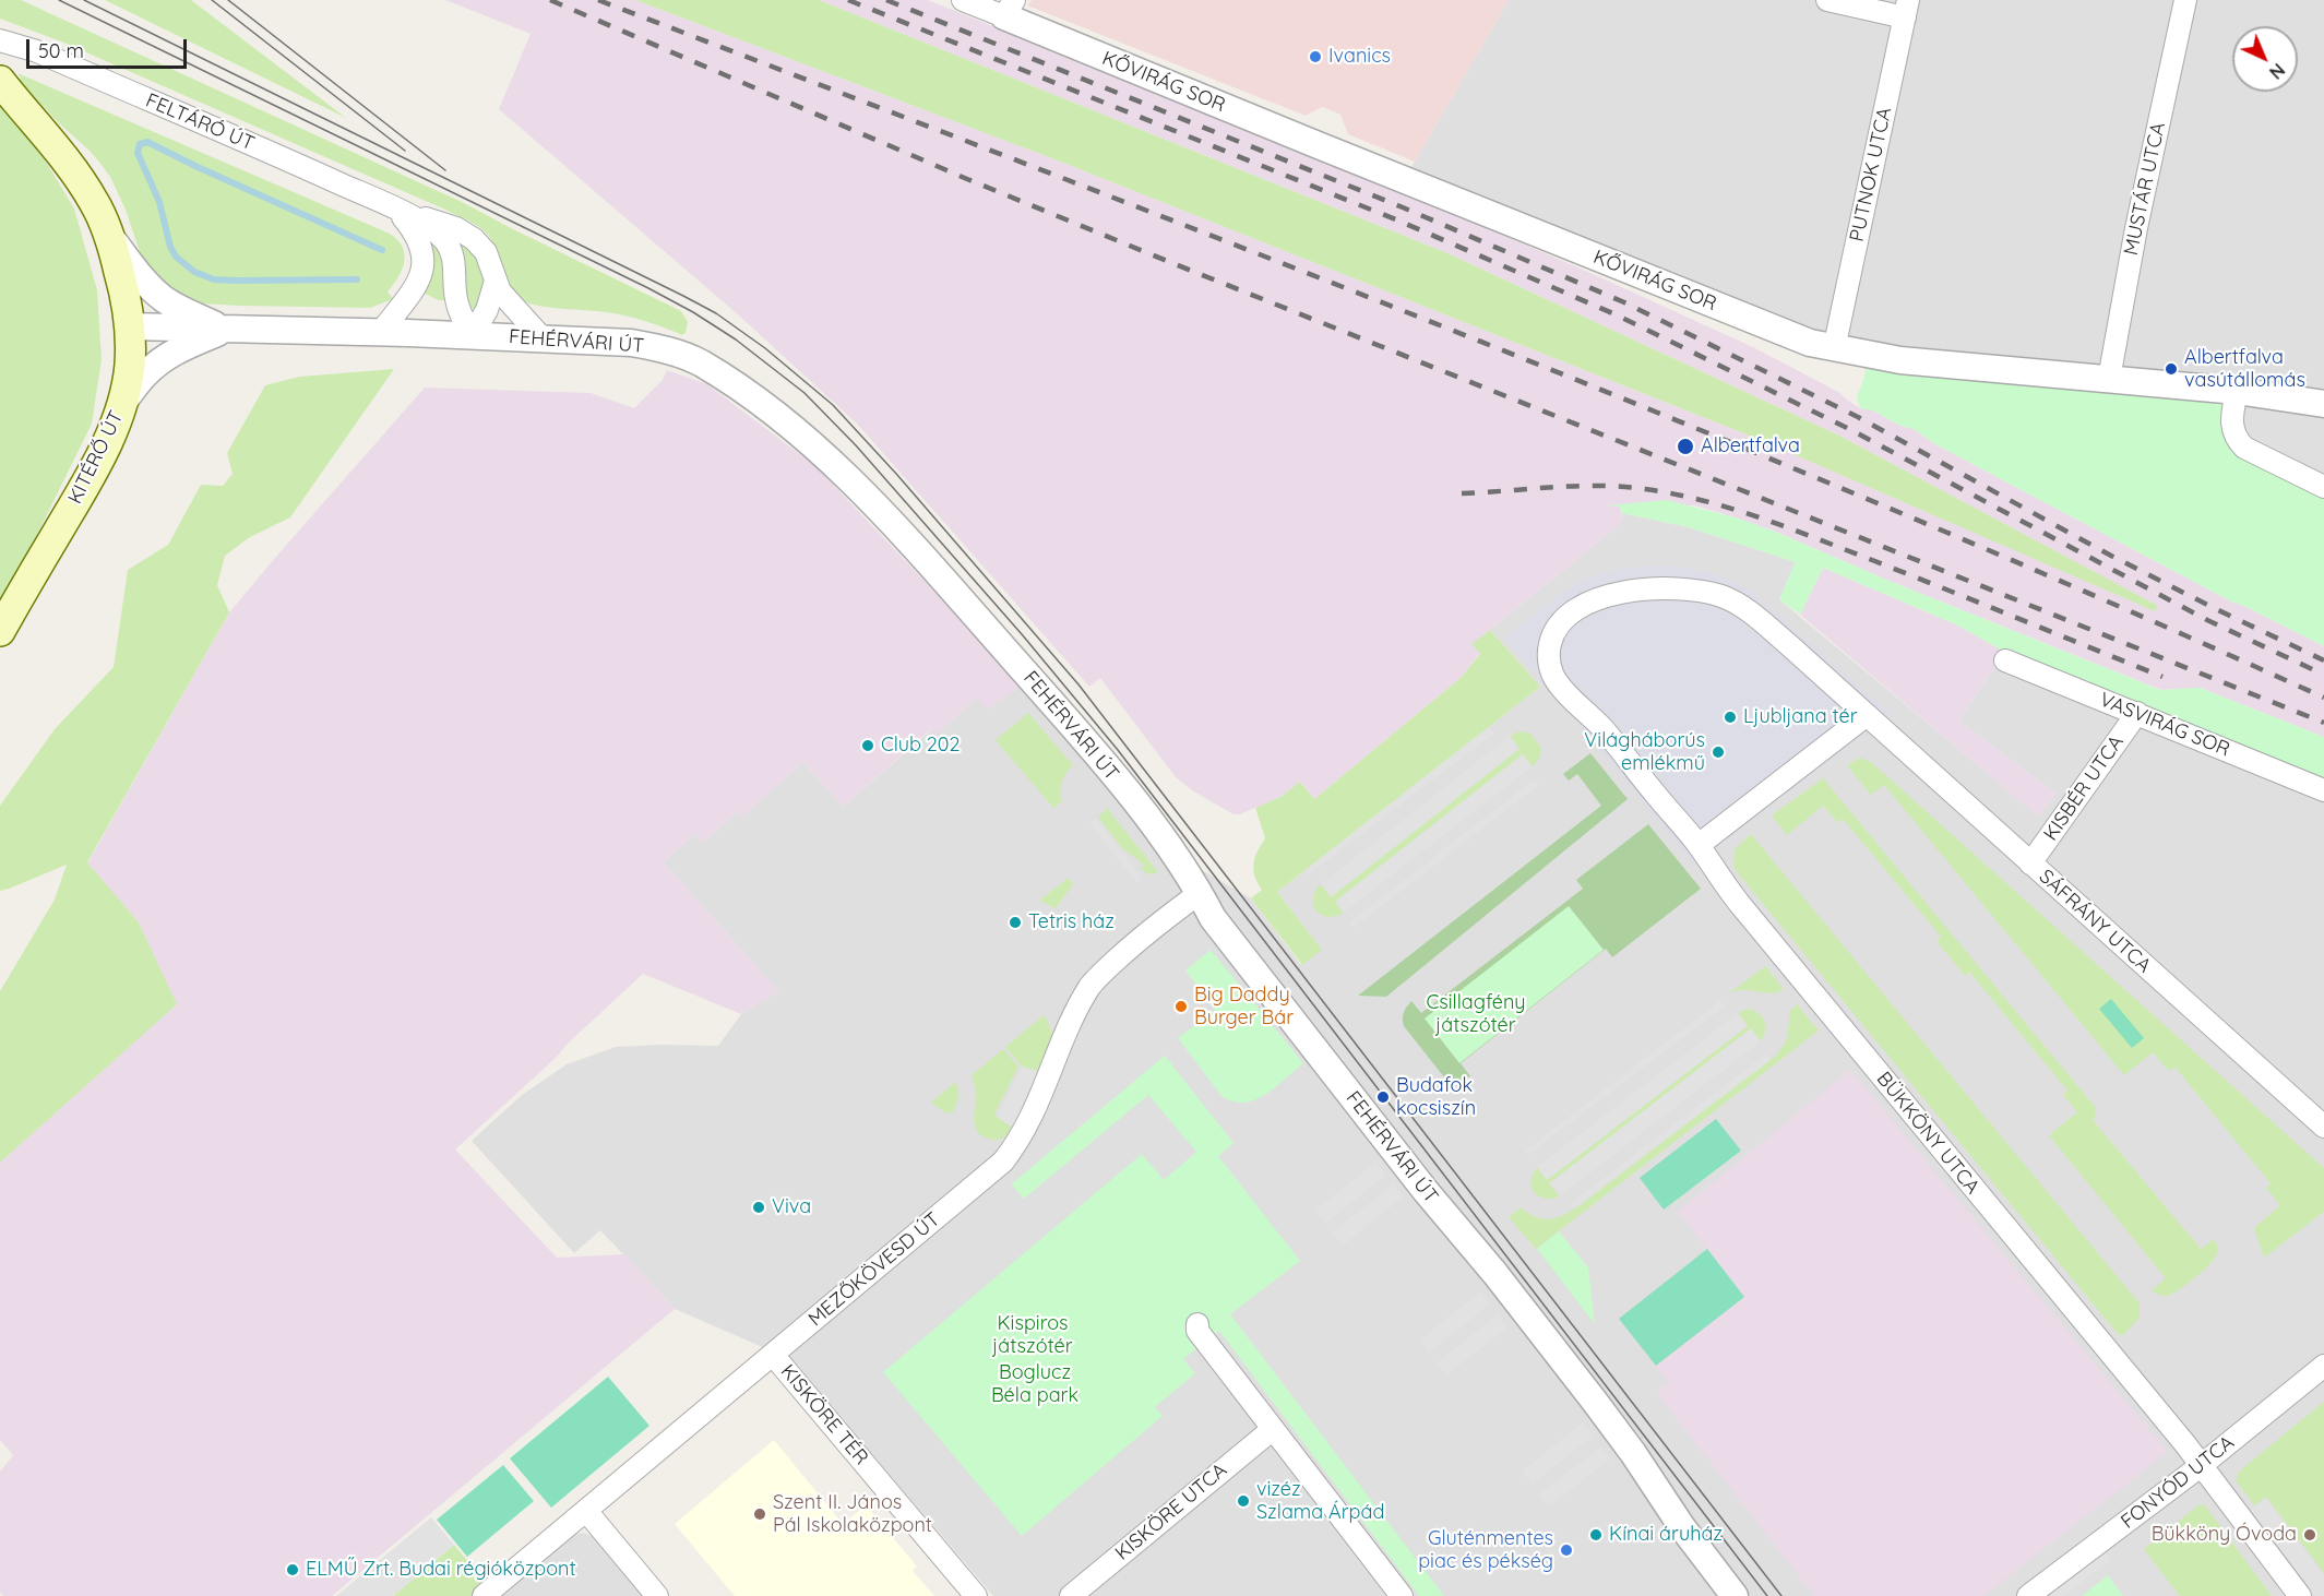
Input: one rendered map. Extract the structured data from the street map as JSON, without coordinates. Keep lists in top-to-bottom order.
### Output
{
  "streets": {
    "main road": ["KITÉRŐ ÚT"],
    "street": [
      "KŐVIRÁG SOR",
      "FELTÁRÓ ÚT",
      "PUTNOK UTCA",
      "MUSTÁR UTCA",
      "FEHÉRVÁRI ÚT",
      "VASVIRÁG SOR",
      "KISBÉR UTCA",
      "SÁFRÁNY UTCA",
      "BÜKKÖNY UTCA",
      "MEZŐKÖVESD ÚT",
      "KISKÖRE TÉR",
      "FONYÓD UTCA",
      "KISKÖRE UTCA"
    ]
  },
  "crossings": [
    ["KŐVIRÁG SOR", "PUTNOK UTCA"],
    ["KŐVIRÁG SOR", "MUSTÁR UTCA"],
    ["FELTÁRÓ ÚT", "FEHÉRVÁRI ÚT"],
    ["FEHÉRVÁRI ÚT", "KITÉRŐ ÚT"],
    ["FEHÉRVÁRI ÚT", "MEZŐKÖVESD ÚT"],
    ["VASVIRÁG SOR", "KISBÉR UTCA"],
    ["KISBÉR UTCA", "SÁFRÁNY UTCA"],
    ["SÁFRÁNY UTCA", "BÜKKÖNY UTCA"],
    ["BÜKKÖNY UTCA", "FONYÓD UTCA"],
    ["MEZŐKÖVESD ÚT", "KISKÖRE TÉR"]
  ],
  "parks": ["Csillagfény játszótér", "Kispiros játszótér", "Boglucz Béla park"],
  "places": [
    "Ivanics",
    "Albertfalva vasútállomás",
    "Albertfalva",
    "Ljubljana tér",
    "Club 202",
    "Világháborús emlékmű",
    "Tetris ház",
    "Big Daddy Burger Bár",
    "Budafok kocsiszín",
    "Viva",
    "vizéz Szlama Árpád",
    "Szent II. János Pál Iskolaközpont",
    "Kínai áruház",
    "Bükköny Óvoda",
    "Gluténmentes piac és pékség",
    "ELMŰ Zrt. Budai régióközpont"
  ],
  "scale_bar": "50 m",
  "north": "bottom right"
}
